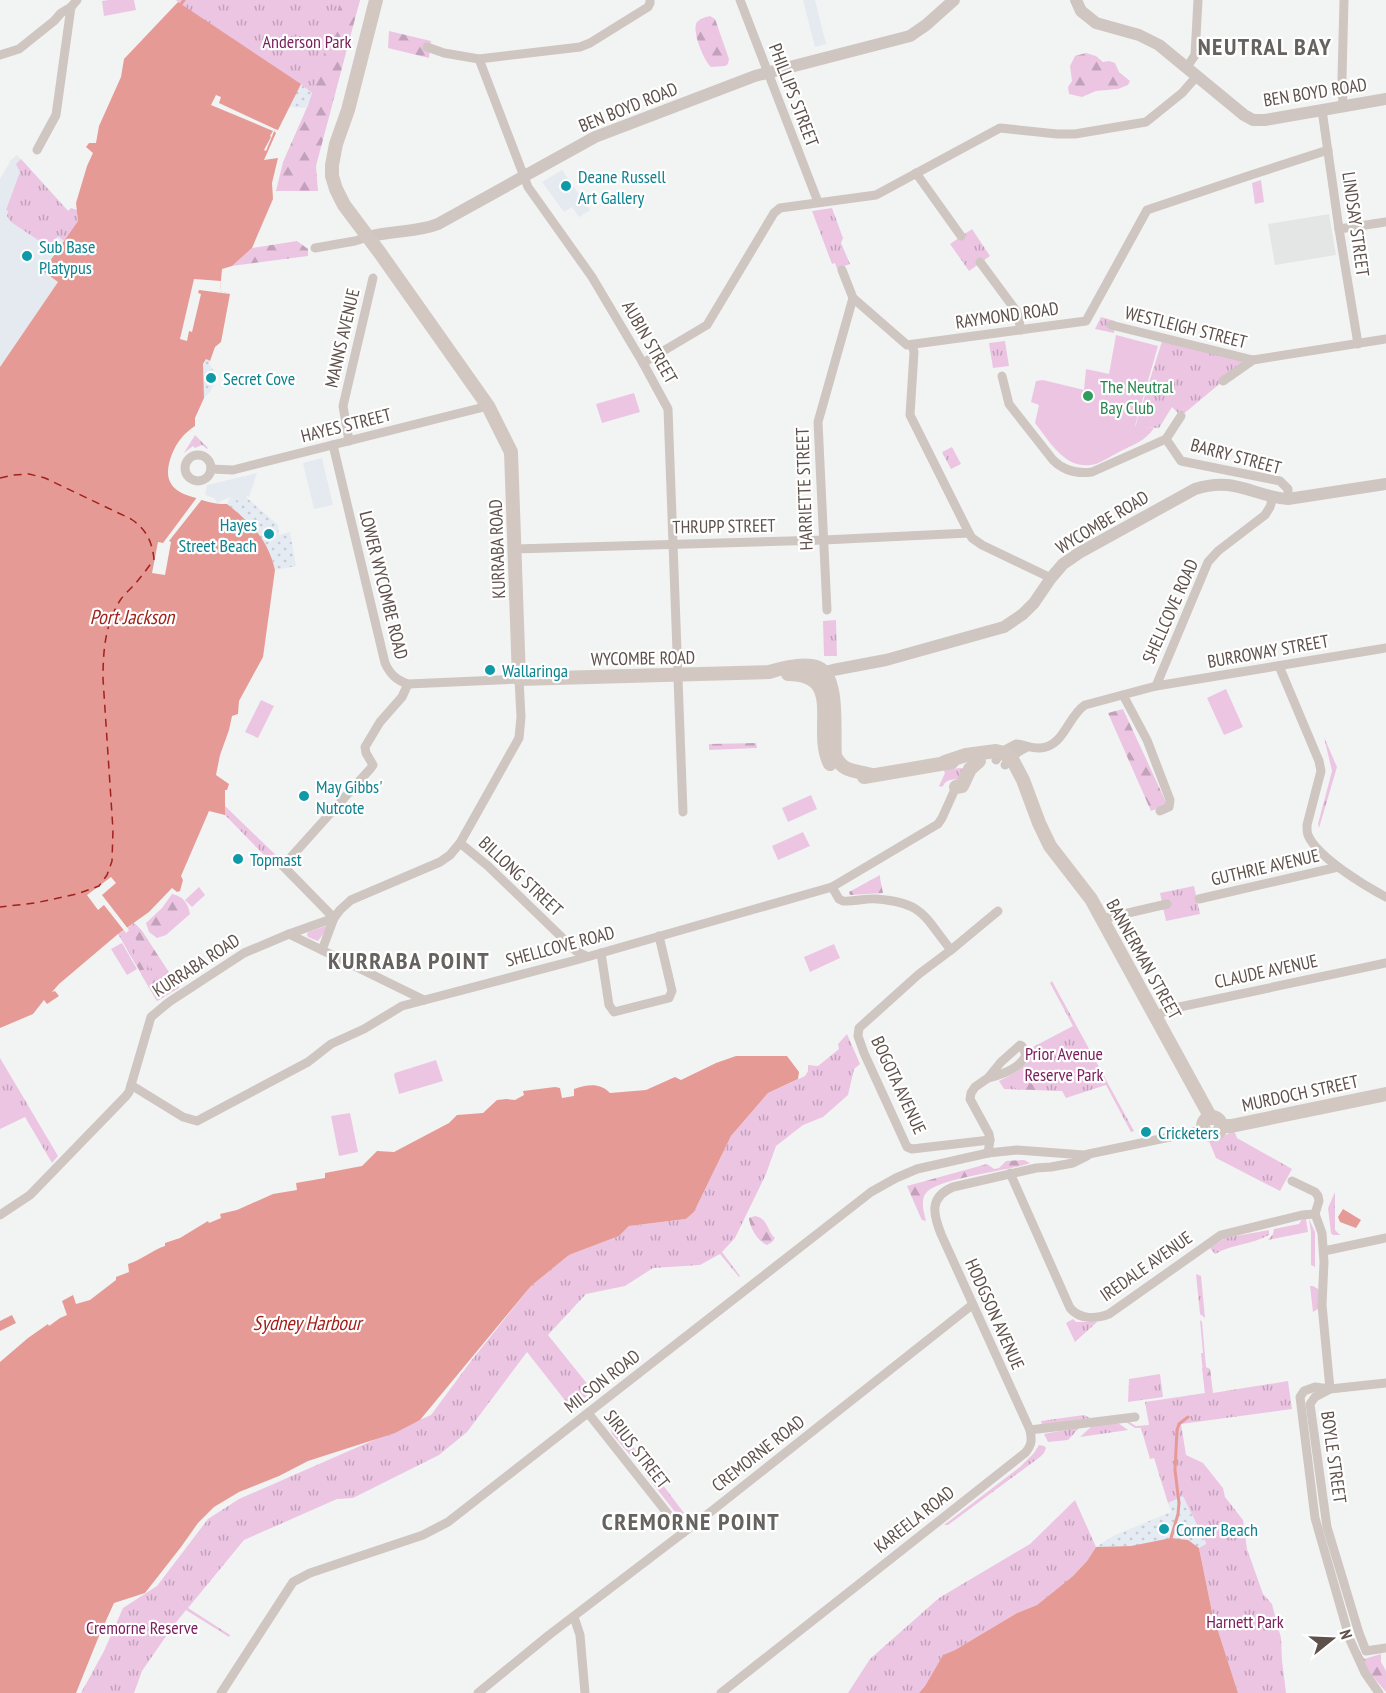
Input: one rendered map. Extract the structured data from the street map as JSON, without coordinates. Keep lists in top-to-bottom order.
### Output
{
  "streets": {
    "main road": [
      "WYCOMBE ROAD",
      "KURRABA ROAD",
      "BANNERMAN STREET",
      "MURDOCH STREET"
    ],
    "street": [
      "BEN BOYD ROAD",
      "PHILLIPS STREET",
      "LINDSAY STREET",
      "RAYMOND ROAD",
      "WESTLEIGH STREET",
      "MANNS AVENUE",
      "AUBIN STREET",
      "HAYES STREET",
      "BARRY STREET",
      "HARRIETTE STREET",
      "THRUPP STREET",
      "LOWER WYCOMBE ROAD",
      "SHELLCOVE ROAD",
      "BURROWAY STREET",
      "GUTHRIE AVENUE",
      "BILLONG STREET",
      "CLAUDE AVENUE",
      "BOGOTA AVENUE",
      "IREDALE AVENUE",
      "HODGSON AVENUE",
      "MILSON ROAD",
      "SIRIUS STREET",
      "CREMORNE ROAD",
      "BOYLE STREET",
      "KAREELA ROAD"
    ]
  },
  "crossings": [
    ["BEN BOYD ROAD", "PHILLIPS STREET"],
    ["BEN BOYD ROAD", "LINDSAY STREET"],
    ["BEN BOYD ROAD", "AUBIN STREET"],
    ["BEN BOYD ROAD", "KURRABA ROAD"],
    ["LINDSAY STREET", "RAYMOND ROAD"],
    ["MANNS AVENUE", "HAYES STREET"],
    ["AUBIN STREET", "WYCOMBE ROAD"],
    ["AUBIN STREET", "THRUPP STREET"],
    ["HAYES STREET", "KURRABA ROAD"],
    ["HAYES STREET", "LOWER WYCOMBE ROAD"],
    ["BARRY STREET", "WYCOMBE ROAD"],
    ["HARRIETTE STREET", "THRUPP STREET"],
    ["WYCOMBE ROAD", "KURRABA ROAD"],
    ["WYCOMBE ROAD", "LOWER WYCOMBE ROAD"],
    ["WYCOMBE ROAD", "SHELLCOVE ROAD"],
    ["THRUPP STREET", "KURRABA ROAD"],
    ["KURRABA ROAD", "LOWER WYCOMBE ROAD"],
    ["KURRABA ROAD", "SHELLCOVE ROAD"],
    ["KURRABA ROAD", "BILLONG STREET"],
    ["SHELLCOVE ROAD", "BURROWAY STREET"],
    ["SHELLCOVE ROAD", "BILLONG STREET"],
    ["SHELLCOVE ROAD", "BANNERMAN STREET"],
    ["BANNERMAN STREET", "CLAUDE AVENUE"],
    ["BANNERMAN STREET", "MURDOCH STREET"],
    ["MURDOCH STREET", "IREDALE AVENUE"],
    ["MURDOCH STREET", "HODGSON AVENUE"],
    ["MURDOCH STREET", "MILSON ROAD"],
    ["IREDALE AVENUE", "BOYLE STREET"],
    ["HODGSON AVENUE", "CREMORNE ROAD"],
    ["HODGSON AVENUE", "KAREELA ROAD"],
    ["MILSON ROAD", "SIRIUS STREET"],
    ["SIRIUS STREET", "CREMORNE ROAD"]
  ],
  "districts": ["NEUTRAL BAY", "KURRABA POINT", "CREMORNE POINT"],
  "water": ["Port Jackson", "Sydney Harbour"],
  "parks": [
    "Anderson Park",
    "Prior Avenue Reserve Park",
    "Harnett Park",
    "Cremorne Reserve"
  ],
  "places": [
    "Deane Russell Art Gallery",
    "Sub Base Platypus",
    "Secret Cove",
    "The Neutral Bay Club",
    "Hayes Street Beach",
    "Wallaringa",
    "May Gibbs' Nutcote",
    "Topmast",
    "Cricketers",
    "Corner Beach"
  ],
  "north": "right"
}
